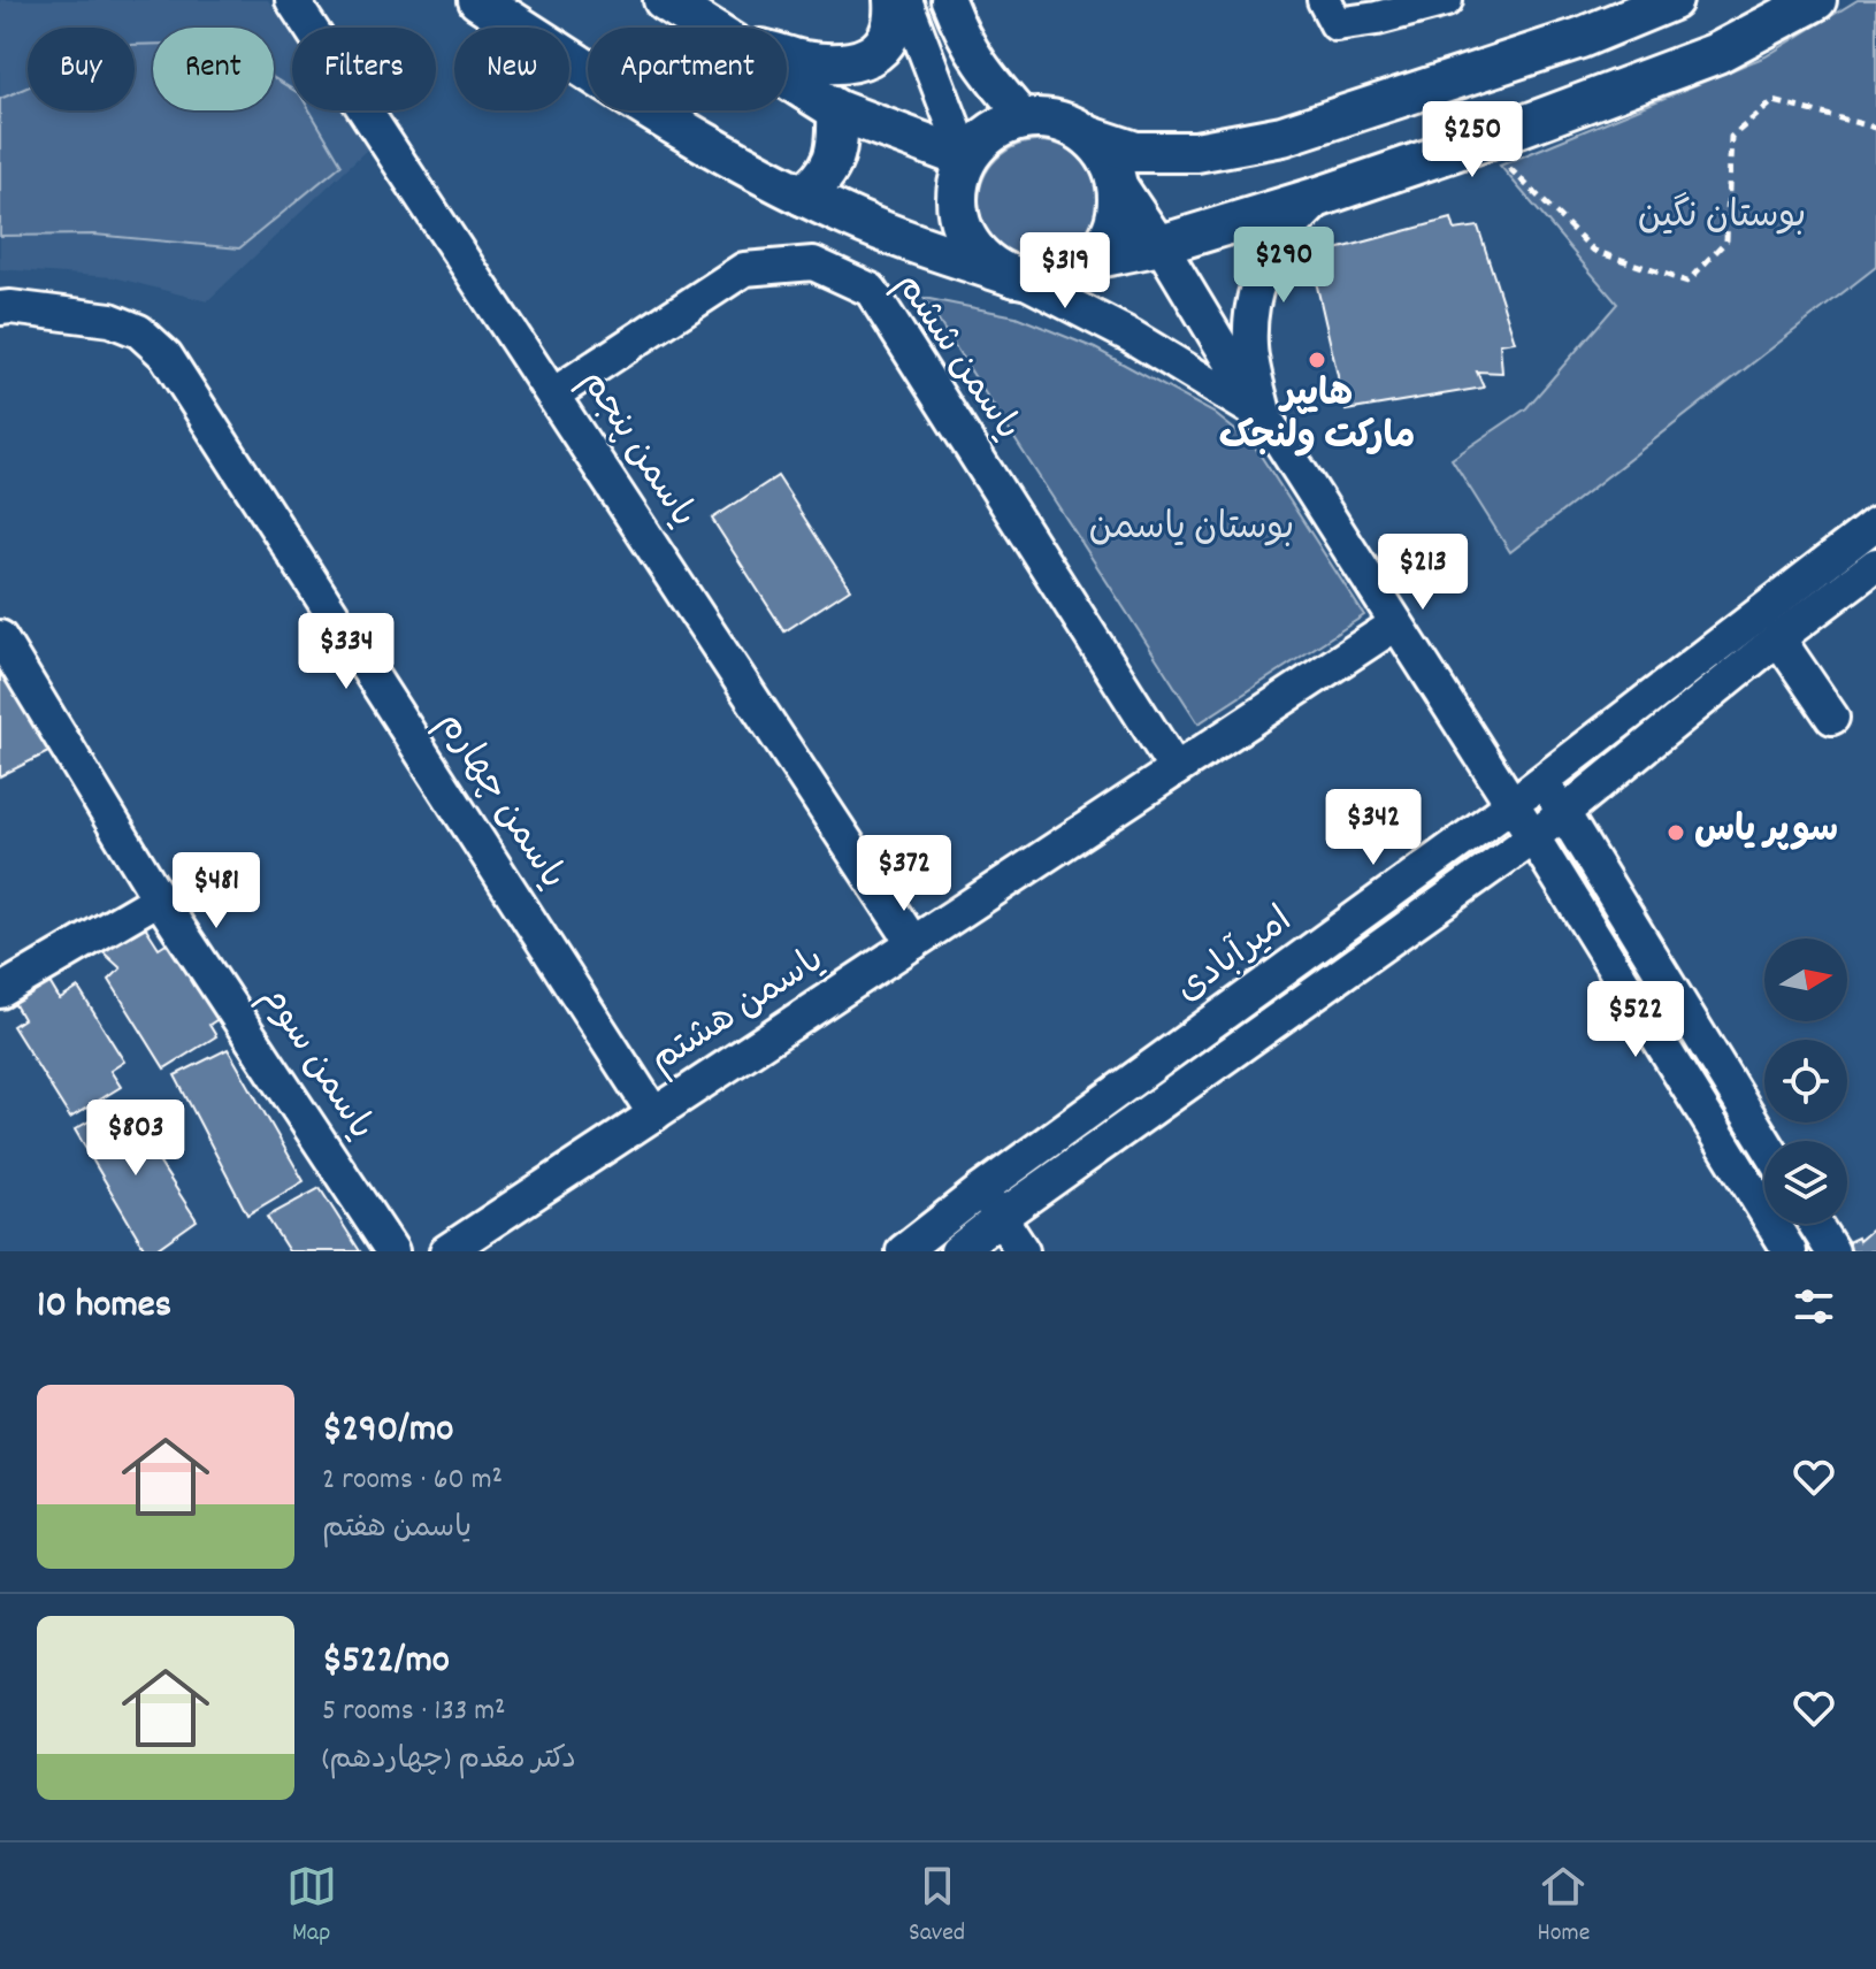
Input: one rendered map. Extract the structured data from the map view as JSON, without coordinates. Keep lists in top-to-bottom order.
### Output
{
  "streets": {
    "street": [
      "یاسمن ششم",
      "یاسمن پنجم",
      "یاسمن چهارم",
      "امیرآبادی",
      "یاسمن هشتم",
      "یاسمن سوم"
    ]
  },
  "crossings": [
    ["یاسمن ششم", "یاسمن پنجم"],
    ["یاسمن ششم", "یاسمن هشتم"],
    ["یاسمن پنجم", "یاسمن هشتم"],
    ["یاسمن چهارم", "یاسمن هشتم"]
  ],
  "parks": ["بوستان نگین", "بوستان یاسمن"],
  "places": ["هایپر مارکت ولنجک", "سوپر یاس"],
  "north": "right",
  "page": {
    "chip": [
      "Buy",
      "Rent",
      "Filters",
      "New",
      "Apartment"
    ],
    "price": [
      "$250",
      "$290",
      "$319",
      "$213",
      "$334",
      "$342",
      "$372",
      "$481",
      "$522",
      "$803"
    ],
    "heading": "10 homes",
    "list": [
      {
        "name": "$290/mo",
        "note": "2 rooms · 60 m² · یاسمن هفتم"
      },
      {
        "name": "$522/mo",
        "note": "5 rooms · 133 m² · دکتر مقدم (چهاردهم)"
      }
    ],
    "tabs": ["Map", "Saved", "Home"]
  }
}
